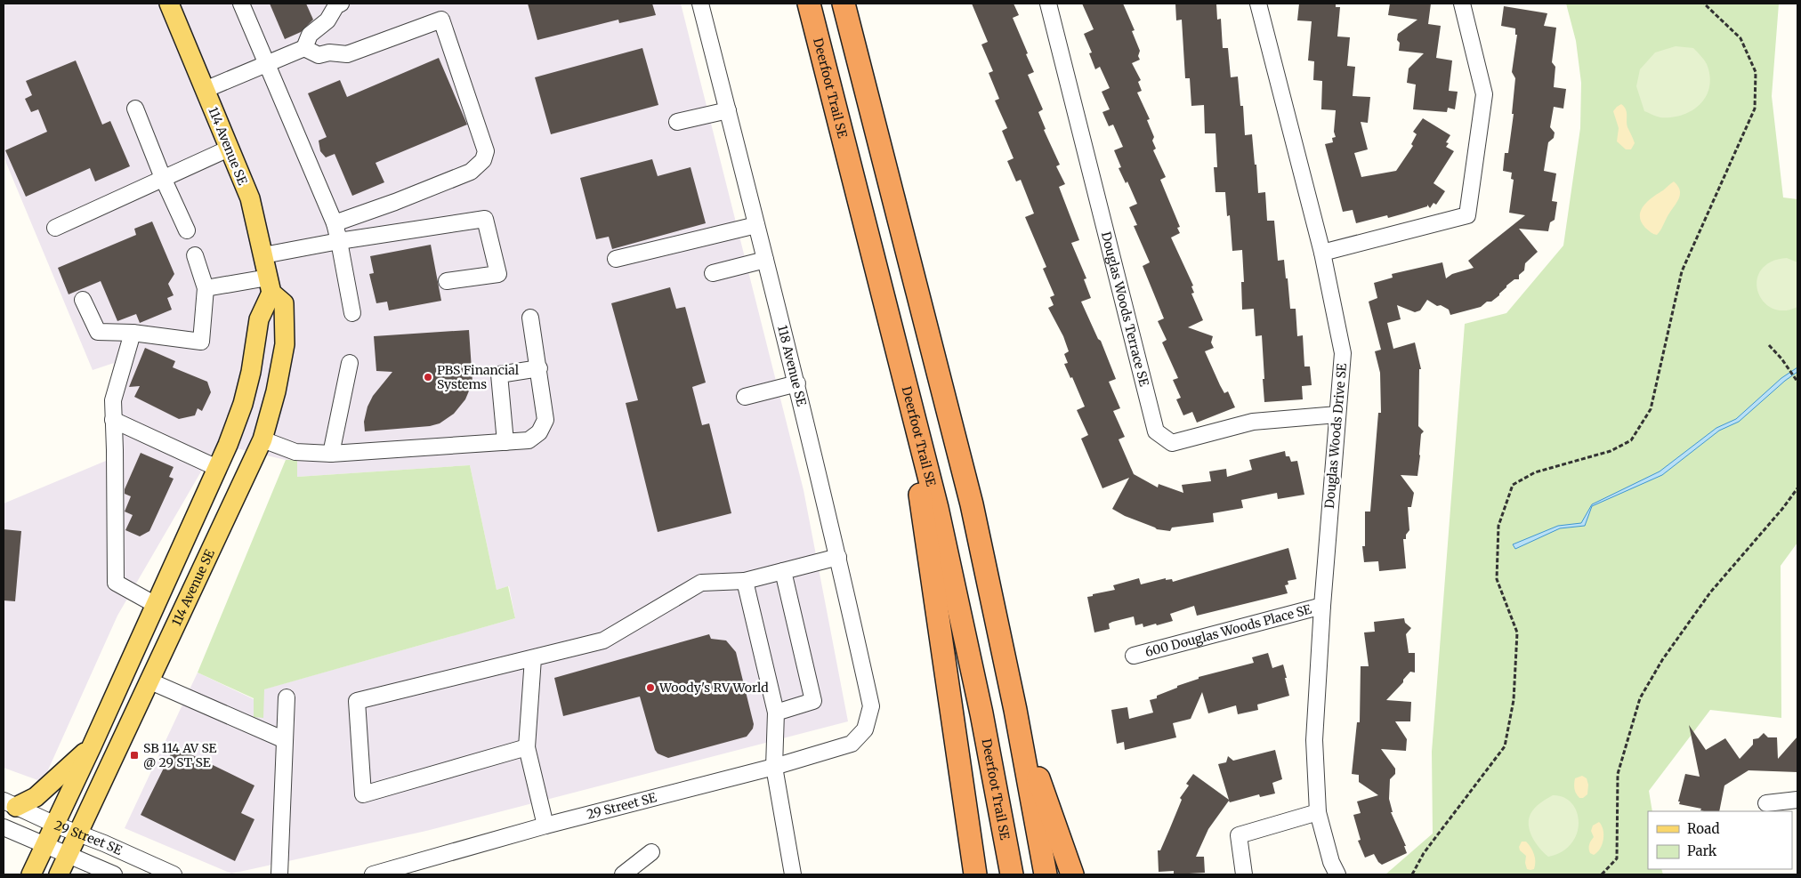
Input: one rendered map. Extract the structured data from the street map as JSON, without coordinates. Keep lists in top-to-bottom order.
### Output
{
  "streets": {
    "highway": ["Deerfoot Trail SE"],
    "main road": ["114 Avenue SE"],
    "street": [
      "Douglas Woods Terrace SE",
      "118 Avenue SE",
      "Douglas Woods Drive SE",
      "600 Douglas Woods Place SE",
      "29 Street SE"
    ]
  },
  "crossings": [
    ["114 Avenue SE", "29 Street SE"],
    ["Douglas Woods Terrace SE", "Douglas Woods Drive SE"],
    ["118 Avenue SE", "29 Street SE"],
    ["Douglas Woods Drive SE", "600 Douglas Woods Place SE"]
  ],
  "places": {
    "other": ["PBS Financial Systems", "Woody's RV World"],
    "transit": ["SB 114 AV SE @ 29 ST SE"]
  },
  "legend": ["Road", "Park"]
}
